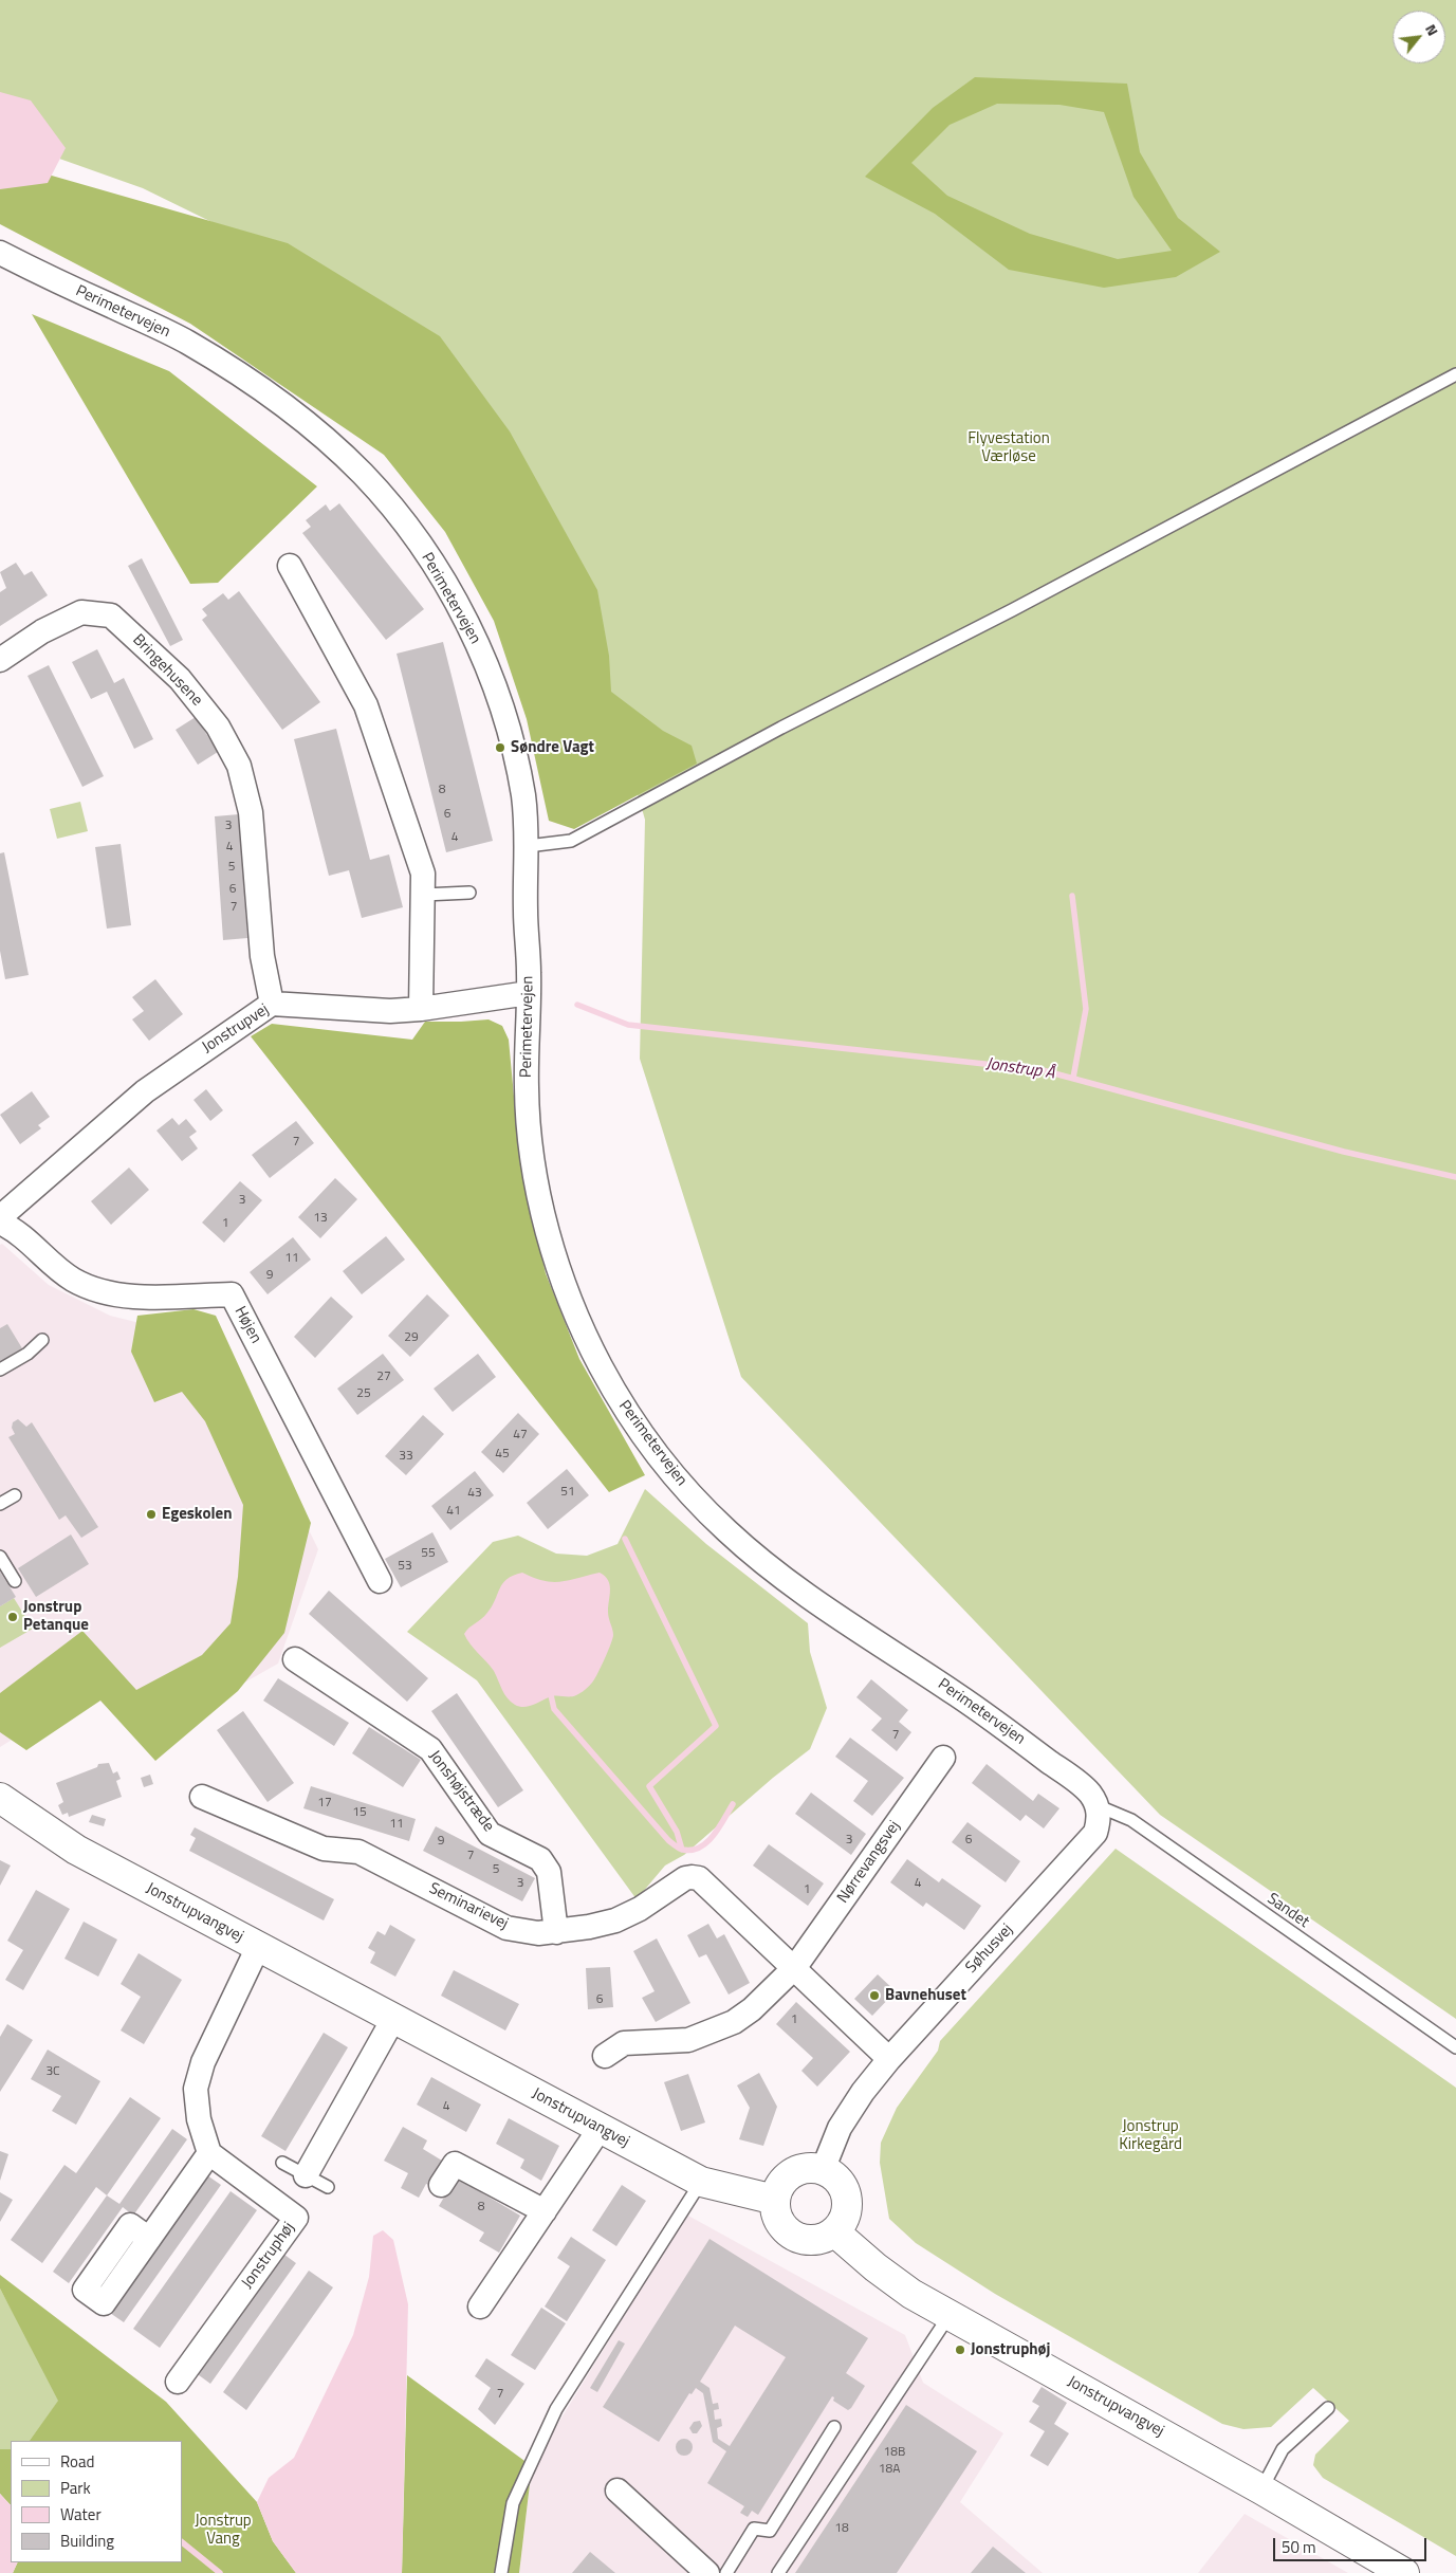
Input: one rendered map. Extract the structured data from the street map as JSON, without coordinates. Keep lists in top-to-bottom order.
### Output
{
  "streets": {
    "street": [
      "Perimetervejen",
      "Bringehusene",
      "Jonstrupvej",
      "Højen",
      "Jonshøjstræde",
      "Nørrevangsvej",
      "Seminarievej",
      "Jonstrupvangvej",
      "Søhusvej",
      "Jonstruphøj"
    ],
    "lane": ["Sandet"]
  },
  "crossings": [
    ["Perimetervejen", "Jonstrupvej"],
    ["Perimetervejen", "Sandet"],
    ["Perimetervejen", "Søhusvej"],
    ["Bringehusene", "Jonstrupvej"],
    ["Jonshøjstræde", "Seminarievej"],
    ["Nørrevangsvej", "Seminarievej"],
    ["Seminarievej", "Søhusvej"],
    ["Sandet", "Søhusvej"],
    ["Jonstrupvangvej", "Søhusvej"]
  ],
  "water": ["Jonstrup Å"],
  "parks": ["Flyvestation Værløse", "Jonstrup Kirkegård", "Jonstrup Vang"],
  "places": [
    "Søndre Vagt",
    "Egeskolen",
    "Jonstrup Petanque",
    "Bavnehuset",
    "Jonstruphøj"
  ],
  "house_numbers": [
    "8",
    "6",
    "3",
    "4",
    "4",
    "5",
    "6",
    "7",
    "7",
    "3",
    "13",
    "1",
    "11",
    "9",
    "29",
    "27",
    "25",
    "47",
    "45",
    "33",
    "51",
    "43",
    "41",
    "55",
    "53",
    "7",
    "17",
    "15",
    "11",
    "3",
    "6",
    "9",
    "7",
    "5",
    "3",
    "4",
    "1",
    "6",
    "1",
    "3C",
    "4",
    "8",
    "7",
    "18B",
    "18A",
    "18"
  ],
  "legend": [
    "Road",
    "Park",
    "Water",
    "Building"
  ],
  "scale_bar": "50 m",
  "north": "top right"
}
